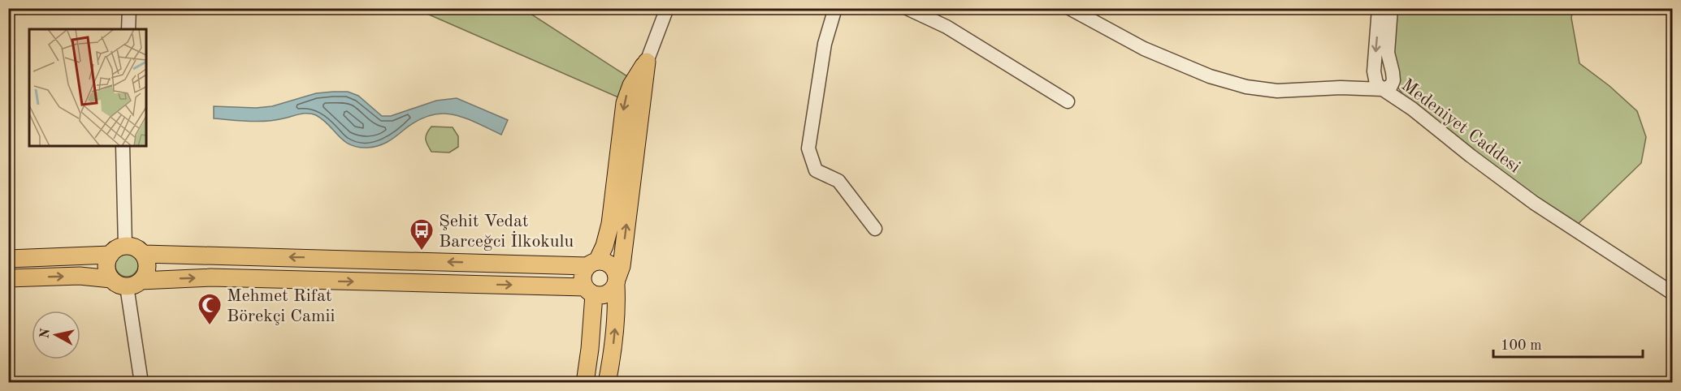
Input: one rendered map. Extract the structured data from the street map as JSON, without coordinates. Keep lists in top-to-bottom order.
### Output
{
  "streets": {
    "street": ["Medeniyet Caddesi"]
  },
  "places": {
    "bus stop": ["Şehit Vedat Barceğci İlkokulu"],
    "mosque": ["Mehmet Rifat Börekçi Camii"]
  },
  "scale_bar": "100 m",
  "north": "left"
}
